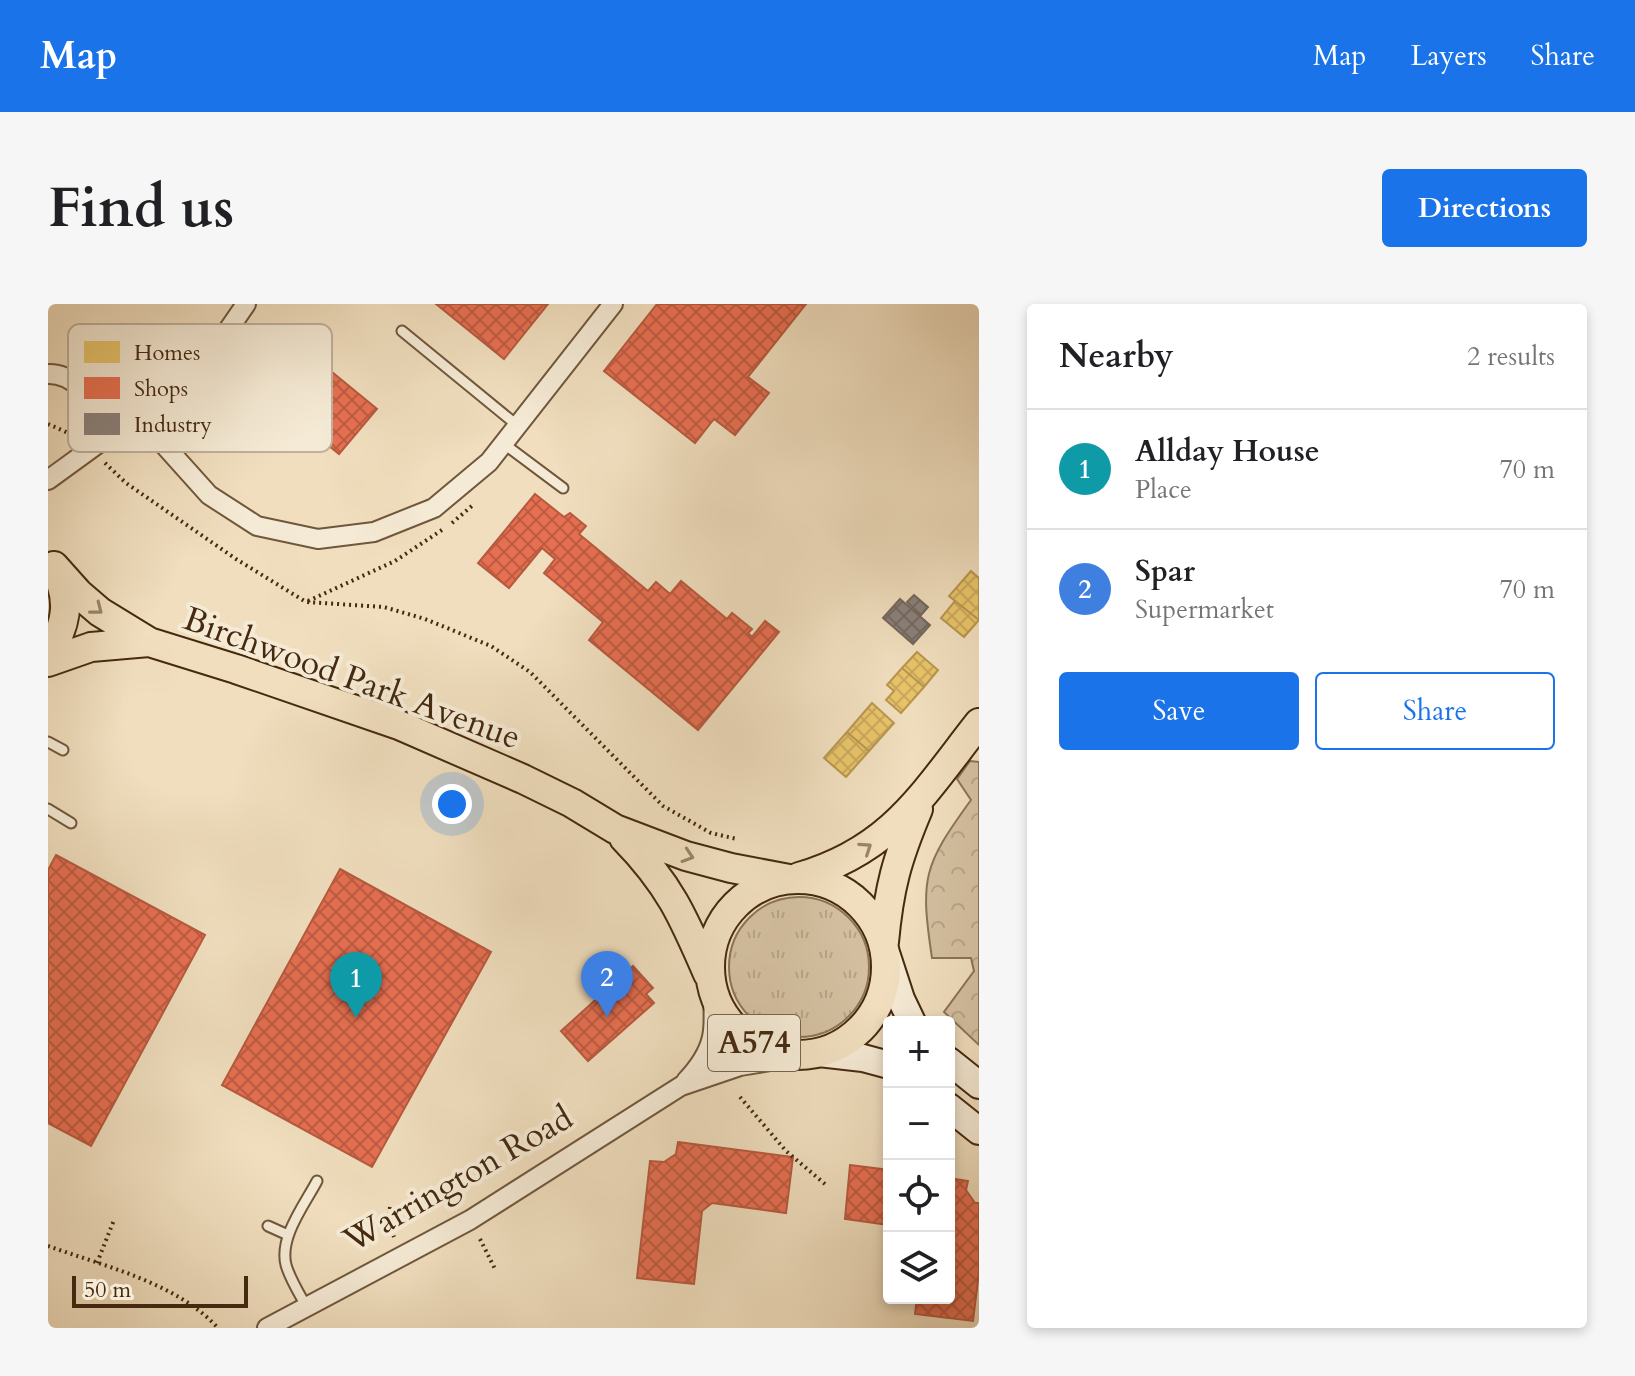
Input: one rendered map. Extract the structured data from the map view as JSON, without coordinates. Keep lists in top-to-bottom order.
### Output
{
  "streets": {
    "main road": ["Birchwood Park Avenue", "A574"],
    "street": ["Warrington Road"]
  },
  "crossings": [
    ["Birchwood Park Avenue", "A574"],
    ["Birchwood Park Avenue", "Warrington Road"],
    ["A574", "Warrington Road"]
  ],
  "legend": ["Homes", "Shops", "Industry"],
  "scale_bar": "50 m",
  "page": {
    "header": "Map",
    "nav": ["Map", "Layers", "Share"],
    "buttons": [
      "Directions",
      ["Save", "Share"]
    ],
    "title": "Find us",
    "heading": ["Nearby", "2 results"],
    "list": [
      {
        "mark": "1",
        "name": "Allday House",
        "note": "Place",
        "value": "70 m"
      },
      {
        "mark": "2",
        "name": "Spar",
        "note": "Supermarket",
        "value": "70 m"
      }
    ],
    "pins": ["2", "1"],
    "map_buttons": ["+", "−"],
    "scale": "50 m"
  }
}
